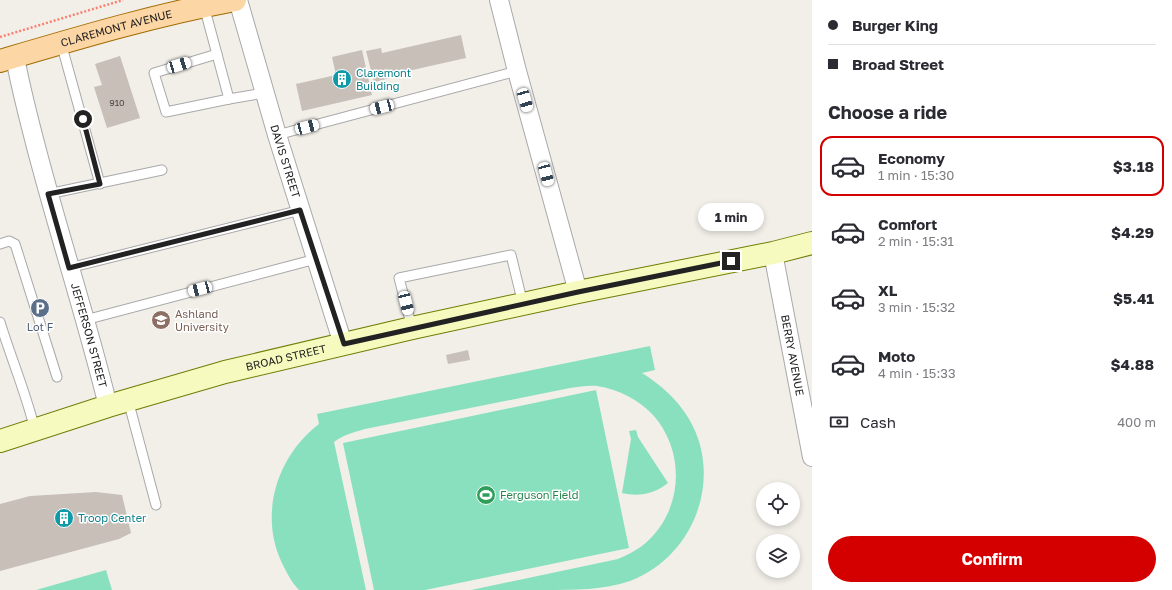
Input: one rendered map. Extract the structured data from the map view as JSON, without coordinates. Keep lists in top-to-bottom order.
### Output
{
  "streets": {
    "main road": ["CLAREMONT AVENUE"],
    "street": [
      "DAVIS STREET",
      "JEFFERSON STREET",
      "BERRY AVENUE",
      "BROAD STREET"
    ]
  },
  "crossings": [
    ["CLAREMONT AVENUE", "JEFFERSON STREET"],
    ["DAVIS STREET", "BROAD STREET"],
    ["JEFFERSON STREET", "BROAD STREET"],
    ["BERRY AVENUE", "BROAD STREET"]
  ],
  "places": {
    "building": ["Claremont Building", "Troop Center"],
    "parking": ["Lot F"],
    "school or university": ["Ashland University"],
    "sports": ["Ferguson Field"]
  },
  "house_numbers": ["910"],
  "page": {
    "banner": ["Burger King", "Broad Street"],
    "heading": "Choose a ride",
    "list": [
      {
        "name": "Economy",
        "note": "1 min · 15:30",
        "value": "$3.18"
      },
      {
        "name": "Comfort",
        "note": "2 min · 15:31",
        "value": "$4.29"
      },
      {
        "name": "XL",
        "note": "3 min · 15:32",
        "value": "$5.41"
      },
      {
        "name": "Moto",
        "note": "4 min · 15:33",
        "value": "$4.88"
      }
    ],
    "bubble": "1 min",
    "pay": ["Cash", "400 m"],
    "buttons": "Confirm"
  }
}
